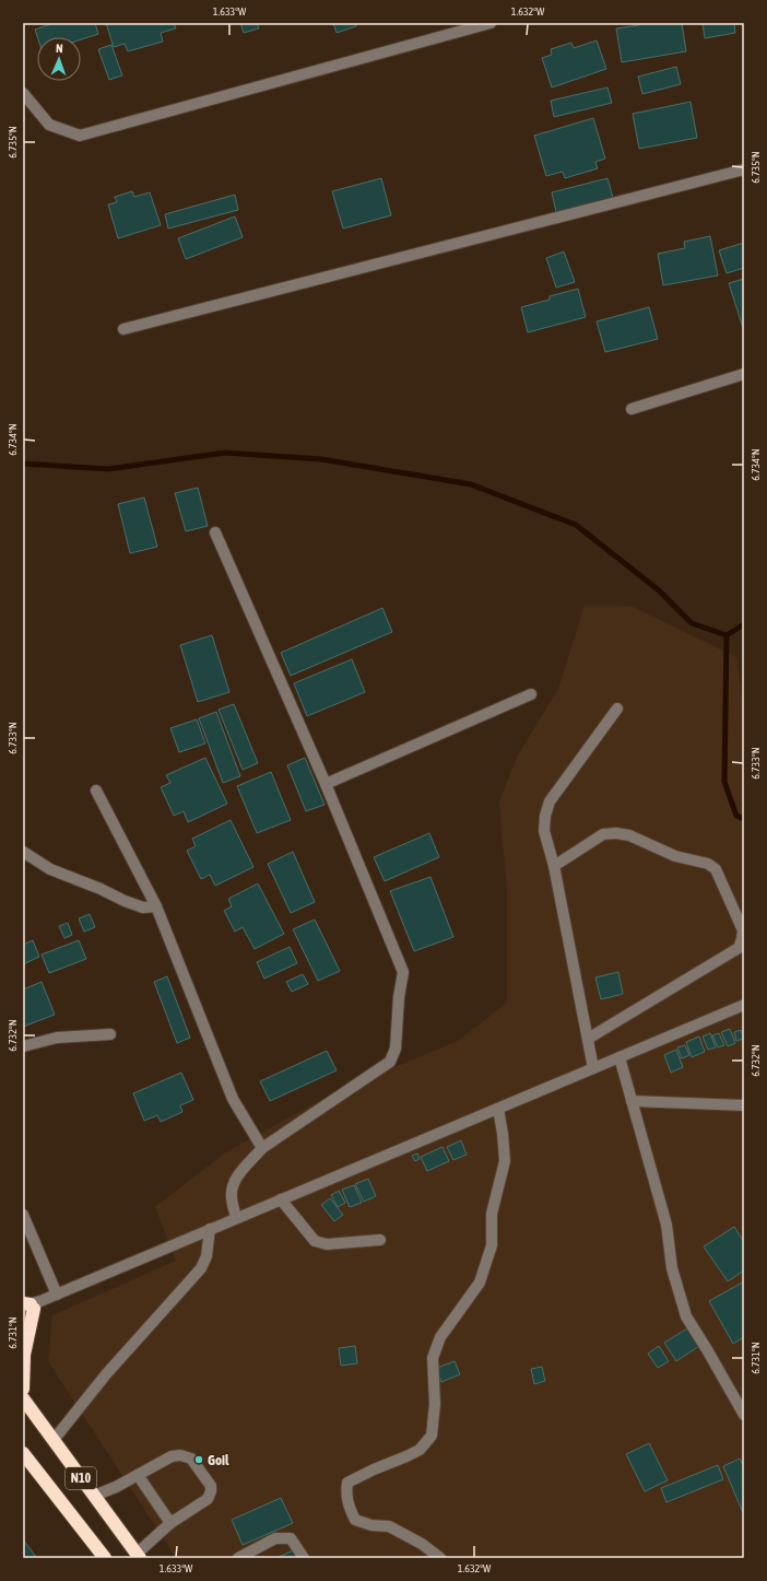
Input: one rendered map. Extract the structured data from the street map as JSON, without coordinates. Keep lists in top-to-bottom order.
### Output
{
  "streets": {
    "highway": ["N10"]
  },
  "places": ["Goil"],
  "north": "top",
  "coordinates": [
    "1.633°W",
    "1.632°W",
    "6.735°N",
    "6.734°N",
    "6.733°N",
    "6.732°N",
    "6.731°N"
  ]
}
